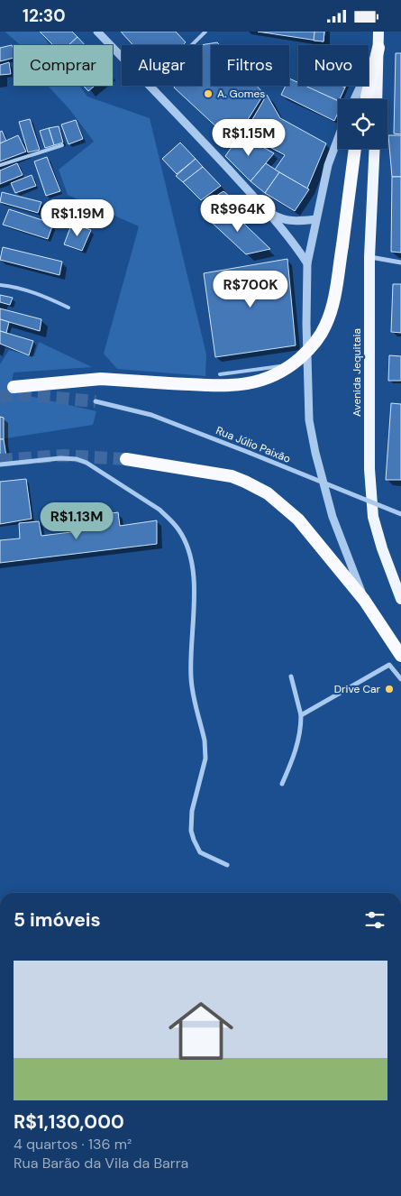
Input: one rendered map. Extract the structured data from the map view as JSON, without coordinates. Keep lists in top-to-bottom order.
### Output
{
  "streets": {
    "main road": ["Avenida Jequitaia"],
    "street": ["Rua Júlio Paixão"]
  },
  "places": ["A. Gomes", "Drive Car"],
  "page": {
    "status": "12:30",
    "chip": [
      "Comprar",
      "Alugar",
      "Filtros",
      "Novo"
    ],
    "price": [
      "R$1.15M",
      "R$964K",
      "R$1.19M",
      "R$700K",
      "R$1.13M"
    ],
    "heading": "5 imóveis",
    "list": [
      {
        "name": "R$1,130,000",
        "note": "4 quartos · 136 m² · Rua Barão da Vila da Barra"
      }
    ]
  }
}
